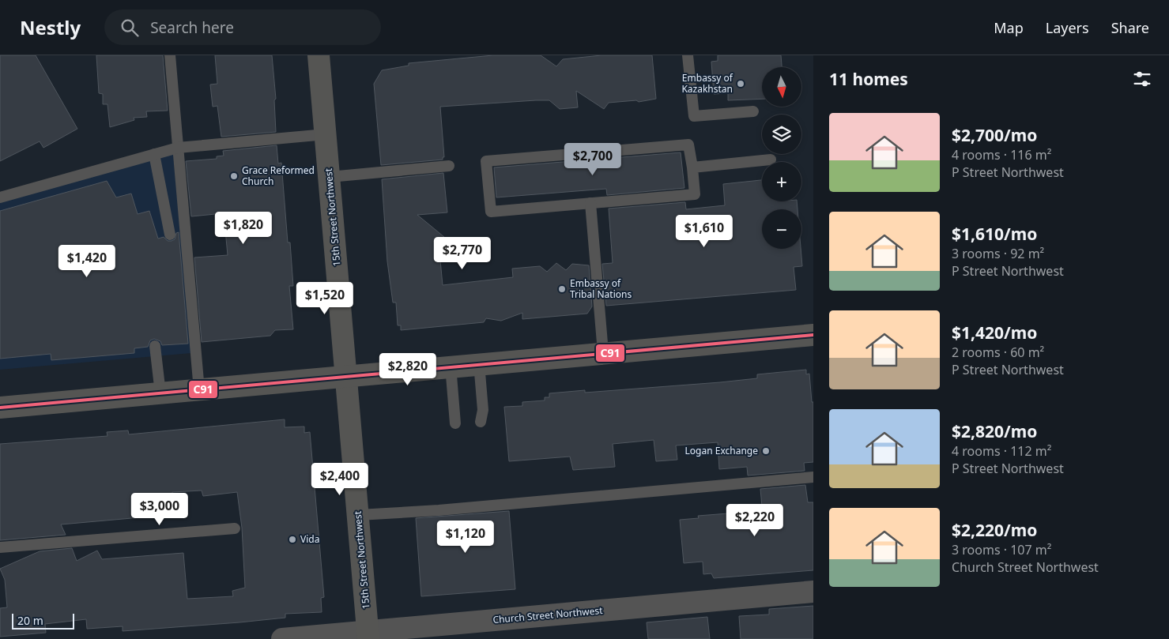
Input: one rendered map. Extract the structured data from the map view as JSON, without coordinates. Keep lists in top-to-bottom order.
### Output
{
  "streets": {
    "main road": ["15th Street Northwest"],
    "street": ["Church Street Northwest"]
  },
  "crossings": [
    ["15th Street Northwest", "Church Street Northwest"]
  ],
  "places": [
    "Embassy of Kazakhstan",
    "Grace Reformed Church",
    "Embassy of Tribal Nations",
    "Logan Exchange",
    "Vida"
  ],
  "lines": ["transit line C91"],
  "scale_bar": "20 m",
  "north": "bottom",
  "page": {
    "header": "Nestly",
    "search": "Search here",
    "nav": ["Map", "Layers", "Share"],
    "heading": "11 homes",
    "map_buttons": ["+", "−"],
    "list": [
      {
        "name": "$2,700/mo",
        "note": "4 rooms · 116 m² · P Street Northwest"
      },
      {
        "name": "$1,610/mo",
        "note": "3 rooms · 92 m² · P Street Northwest"
      },
      {
        "name": "$1,420/mo",
        "note": "2 rooms · 60 m² · P Street Northwest"
      },
      {
        "name": "$2,820/mo",
        "note": "4 rooms · 112 m² · P Street Northwest"
      },
      {
        "name": "$2,220/mo",
        "note": "3 rooms · 107 m² · Church Street Northwest"
      }
    ],
    "price": [
      "$2,700",
      "$1,820",
      "$1,610",
      "$2,770",
      "$1,420",
      "$1,520",
      "$2,820",
      "$2,400",
      "$3,000",
      "$2,220",
      "$1,120"
    ],
    "scale": "20 m"
  }
}
